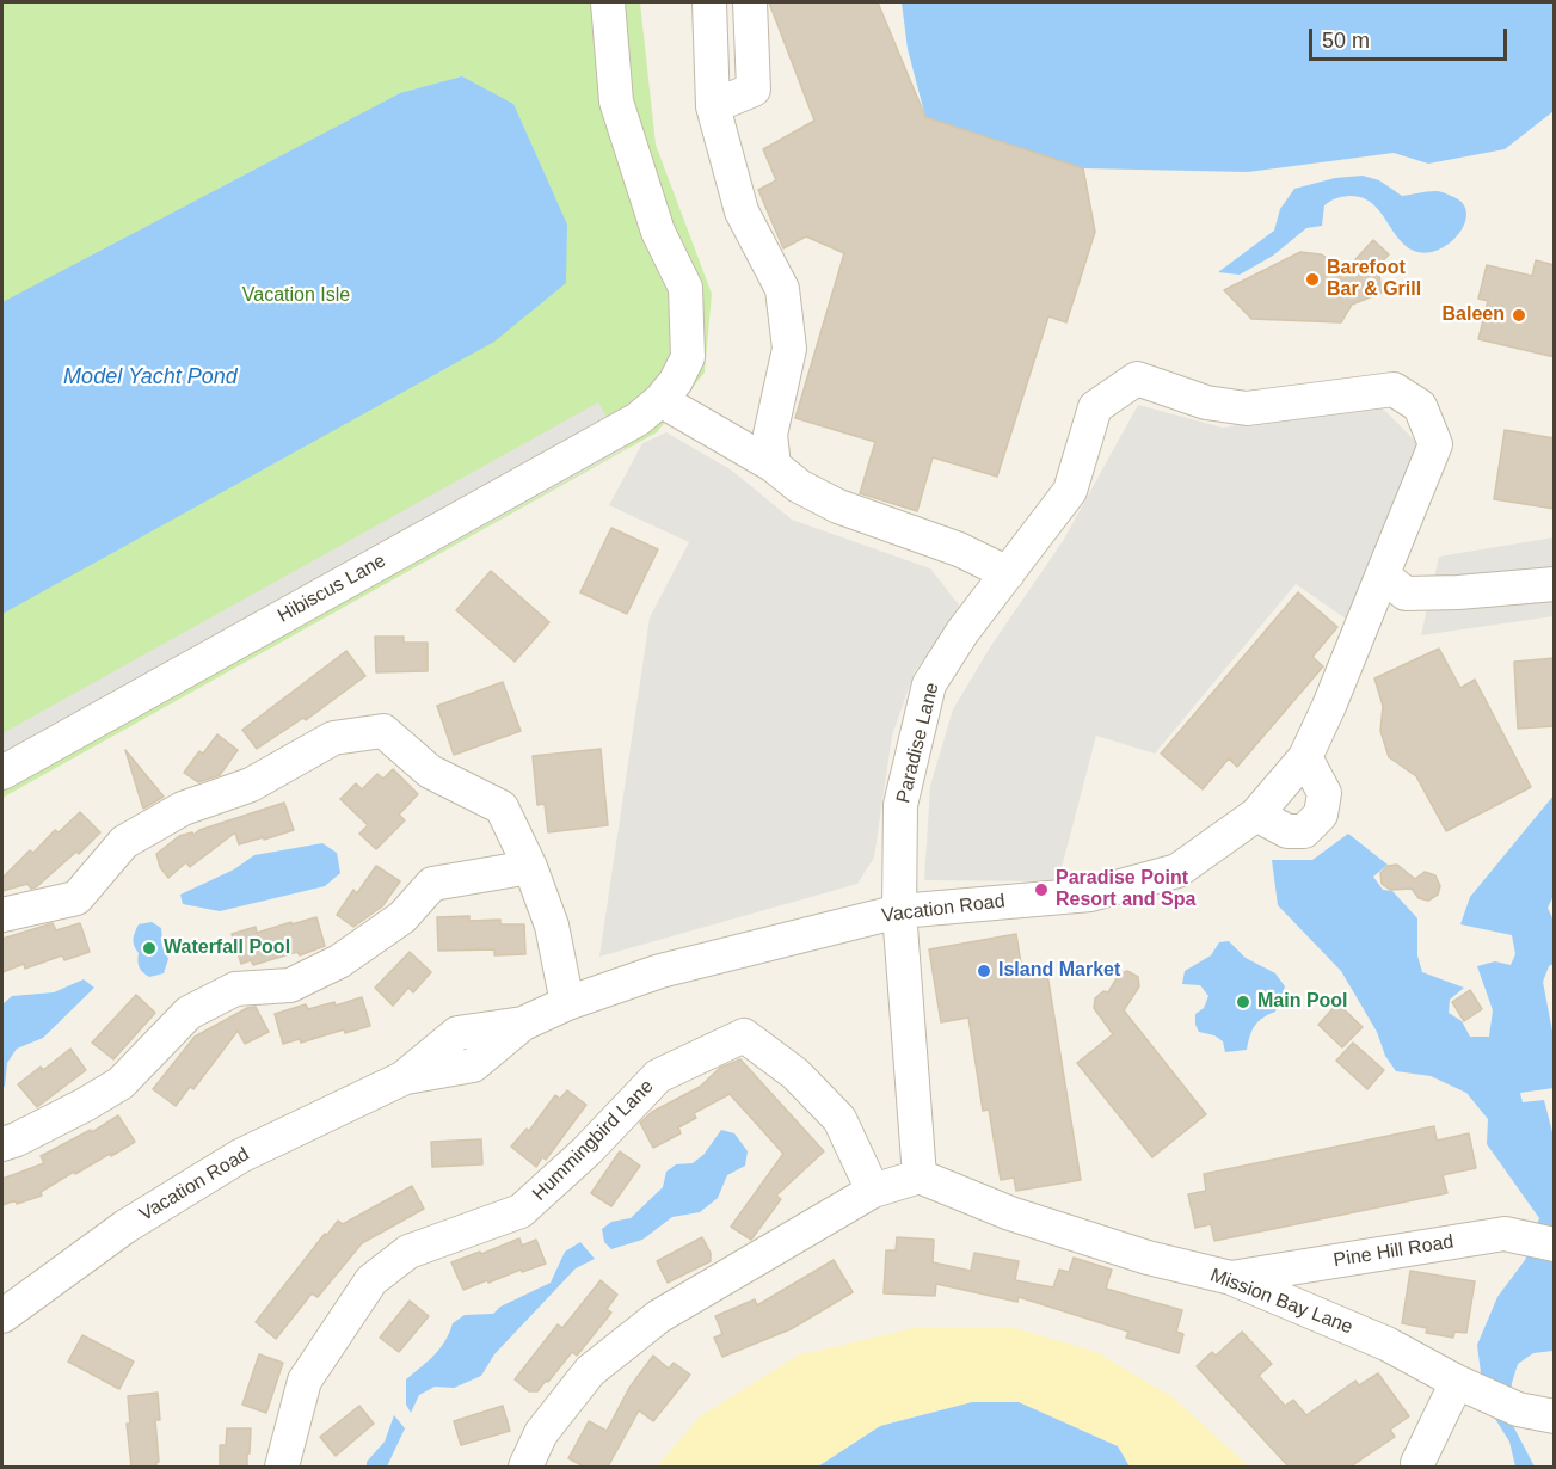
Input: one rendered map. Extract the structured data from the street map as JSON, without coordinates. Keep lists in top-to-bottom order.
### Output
{
  "streets": {
    "street": [
      "Hibiscus Lane",
      "Paradise Lane",
      "Vacation Road",
      "Hummingbird Lane",
      "Pine Hill Road",
      "Mission Bay Lane"
    ]
  },
  "crossings": [
    ["Paradise Lane", "Vacation Road"],
    ["Paradise Lane", "Mission Bay Lane"],
    ["Pine Hill Road", "Mission Bay Lane"]
  ],
  "water": ["Model Yacht Pond"],
  "parks": ["Vacation Isle"],
  "places": [
    "Barefoot Bar & Grill",
    "Baleen",
    "Paradise Point Resort and Spa",
    "Waterfall Pool",
    "Island Market",
    "Main Pool"
  ],
  "scale_bar": "50 m"
}
